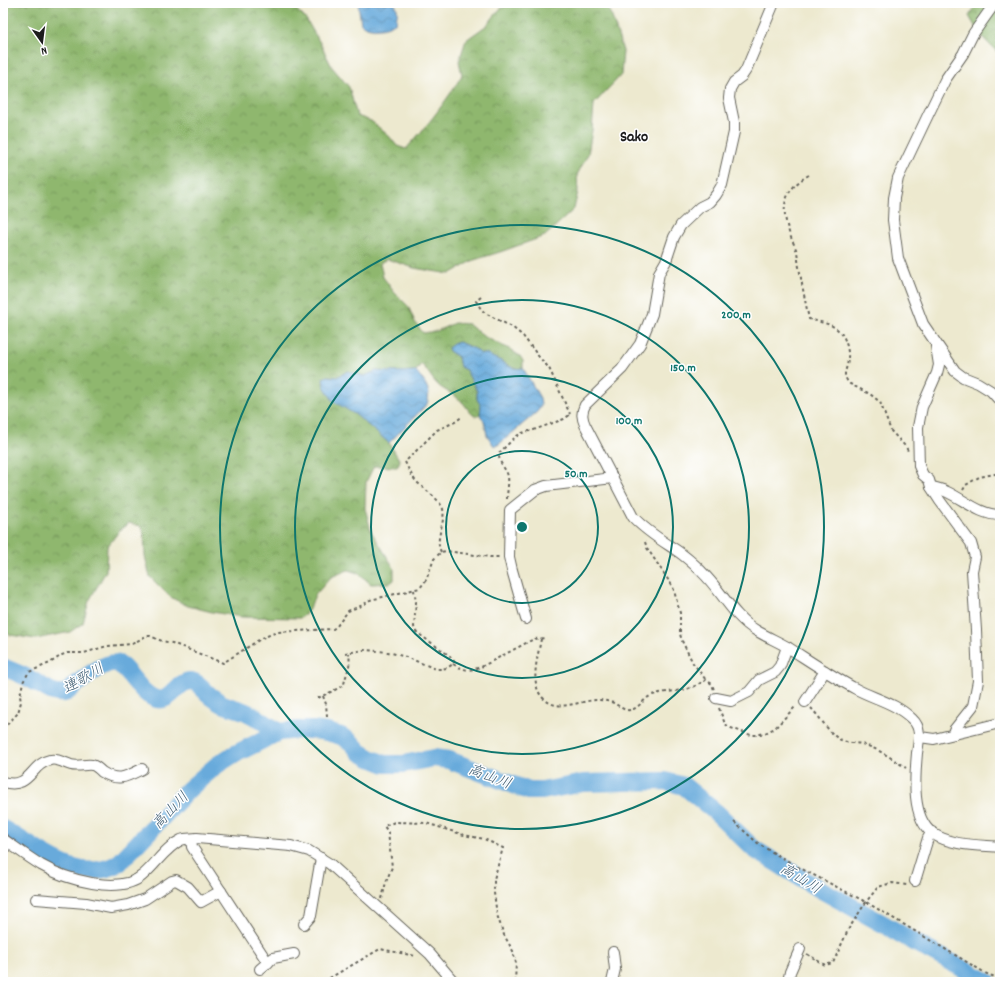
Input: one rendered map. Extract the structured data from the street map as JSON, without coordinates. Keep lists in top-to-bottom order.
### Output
{
  "districts": ["Sako"],
  "water": ["連歌川", "高山川"],
  "north": "bottom",
  "rings": [
    "200 m",
    "150 m",
    "100 m",
    "50 m"
  ]
}
